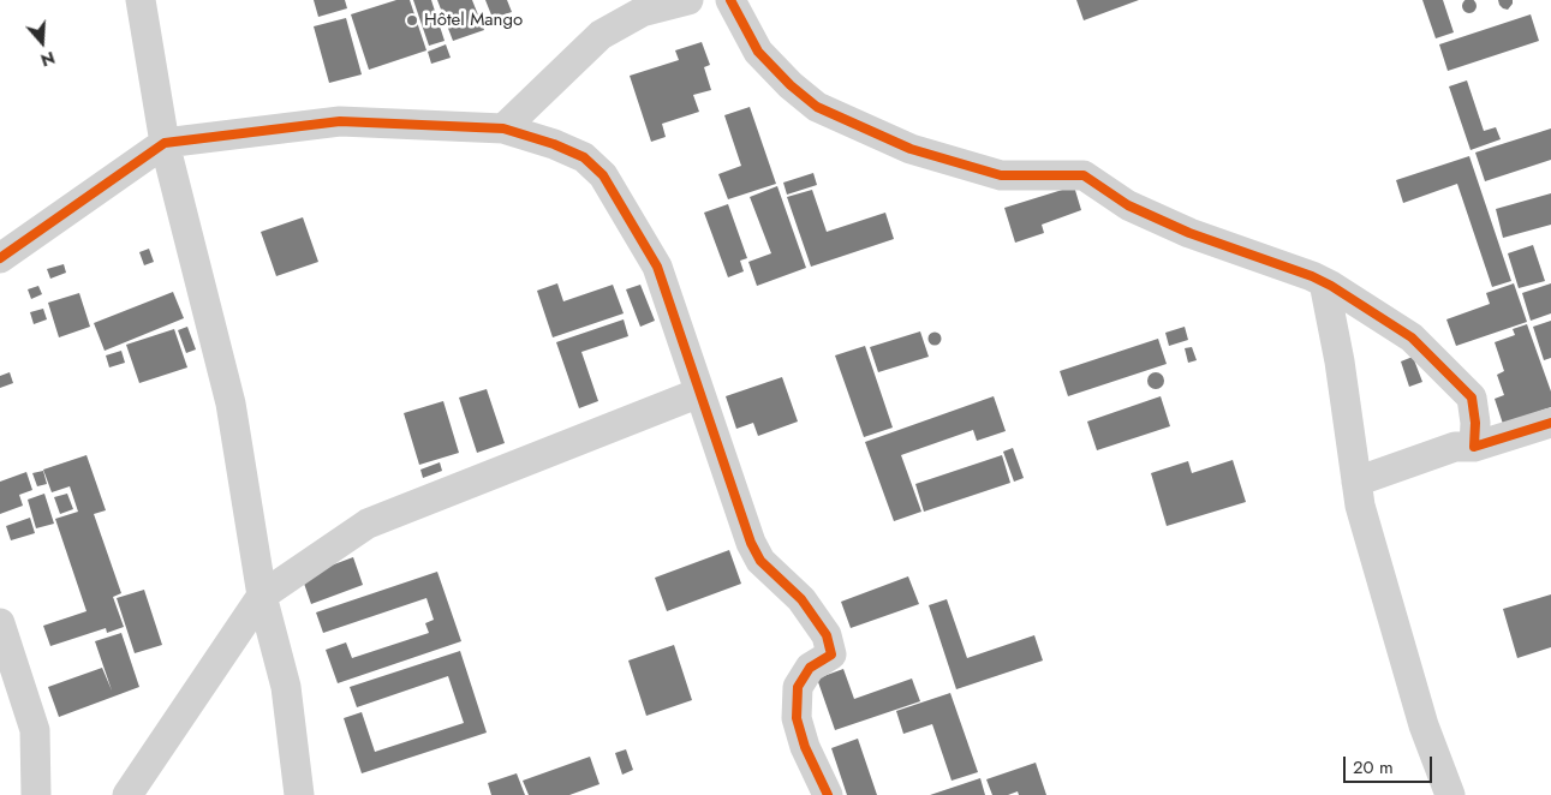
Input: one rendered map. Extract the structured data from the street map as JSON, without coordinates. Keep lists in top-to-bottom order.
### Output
{
  "places": ["Hôtel Mango"],
  "scale_bar": "20 m",
  "north": "bottom"
}
